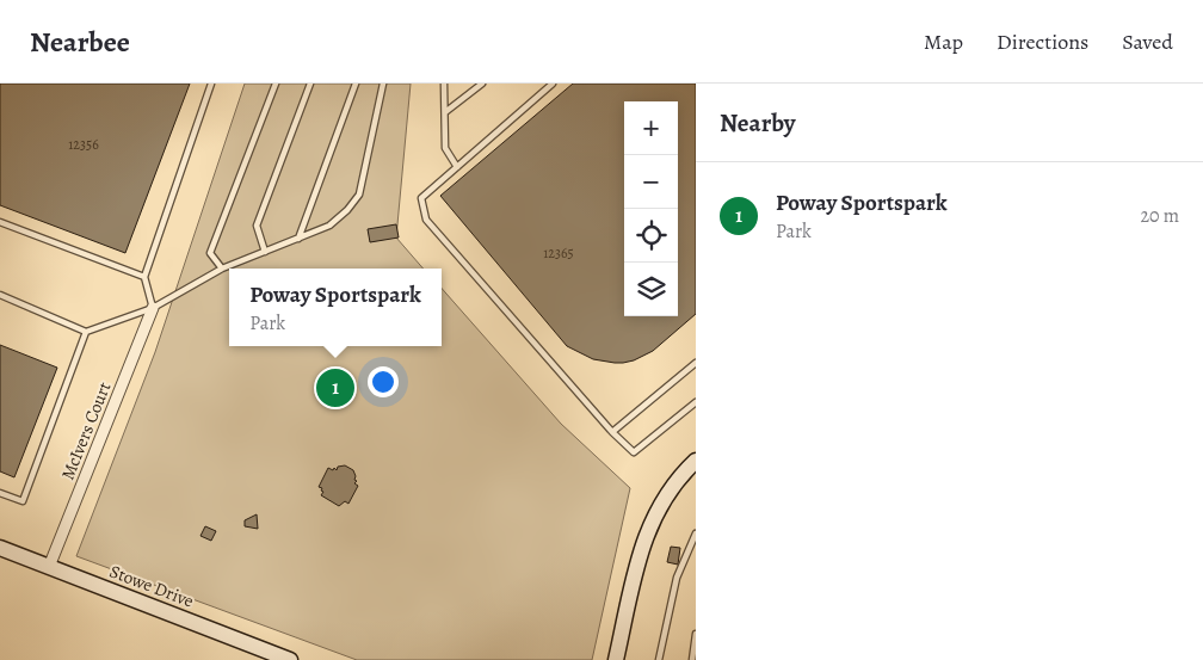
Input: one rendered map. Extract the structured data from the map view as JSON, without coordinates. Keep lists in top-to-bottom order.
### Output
{
  "streets": {
    "main road": ["Stowe Drive"],
    "street": ["McIvers Court"]
  },
  "crossings": [
    ["McIvers Court", "Stowe Drive"]
  ],
  "house_numbers": ["12356", "12365"],
  "page": {
    "header": "Nearbee",
    "nav": ["Map", "Directions", "Saved"],
    "heading": "Nearby",
    "map_buttons": ["+", "−"],
    "list": [
      {
        "mark": "1",
        "name": "Poway Sportspark",
        "note": "Park",
        "value": "20 m"
      }
    ],
    "popup": ["Poway Sportspark", "Park"],
    "pins": "1"
  }
}
